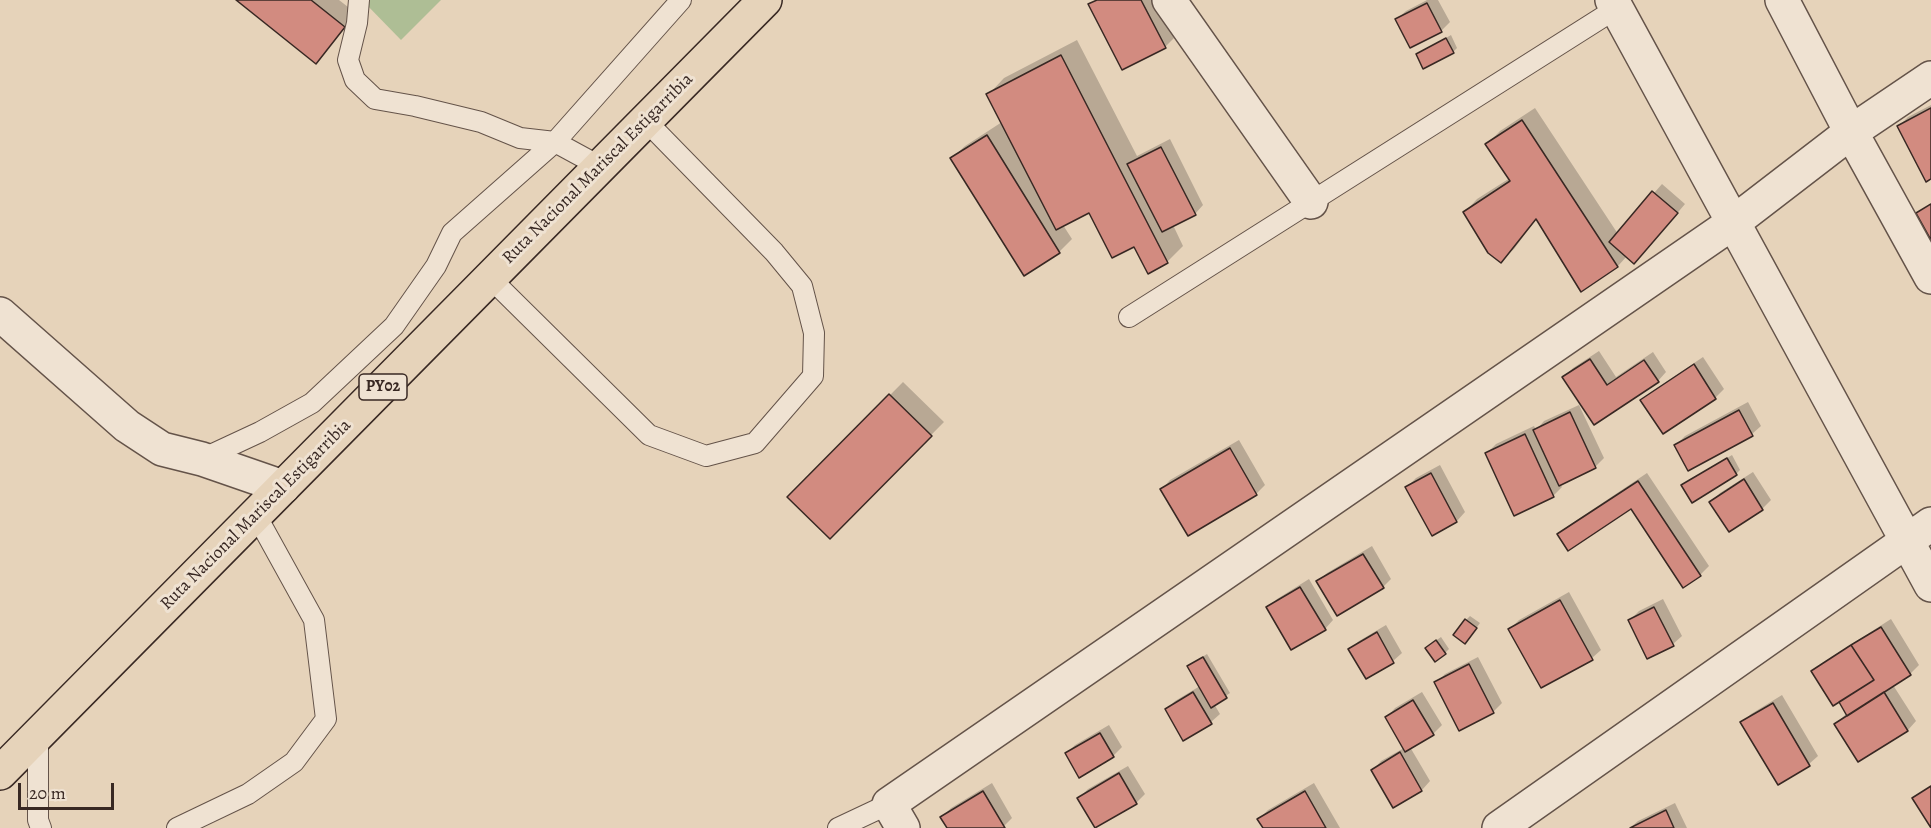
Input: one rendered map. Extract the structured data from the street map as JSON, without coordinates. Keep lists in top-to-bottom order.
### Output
{
  "streets": {
    "main road": ["Ruta Nacional Mariscal Estigarribia", "PY02"]
  },
  "scale_bar": "20 m"
}
